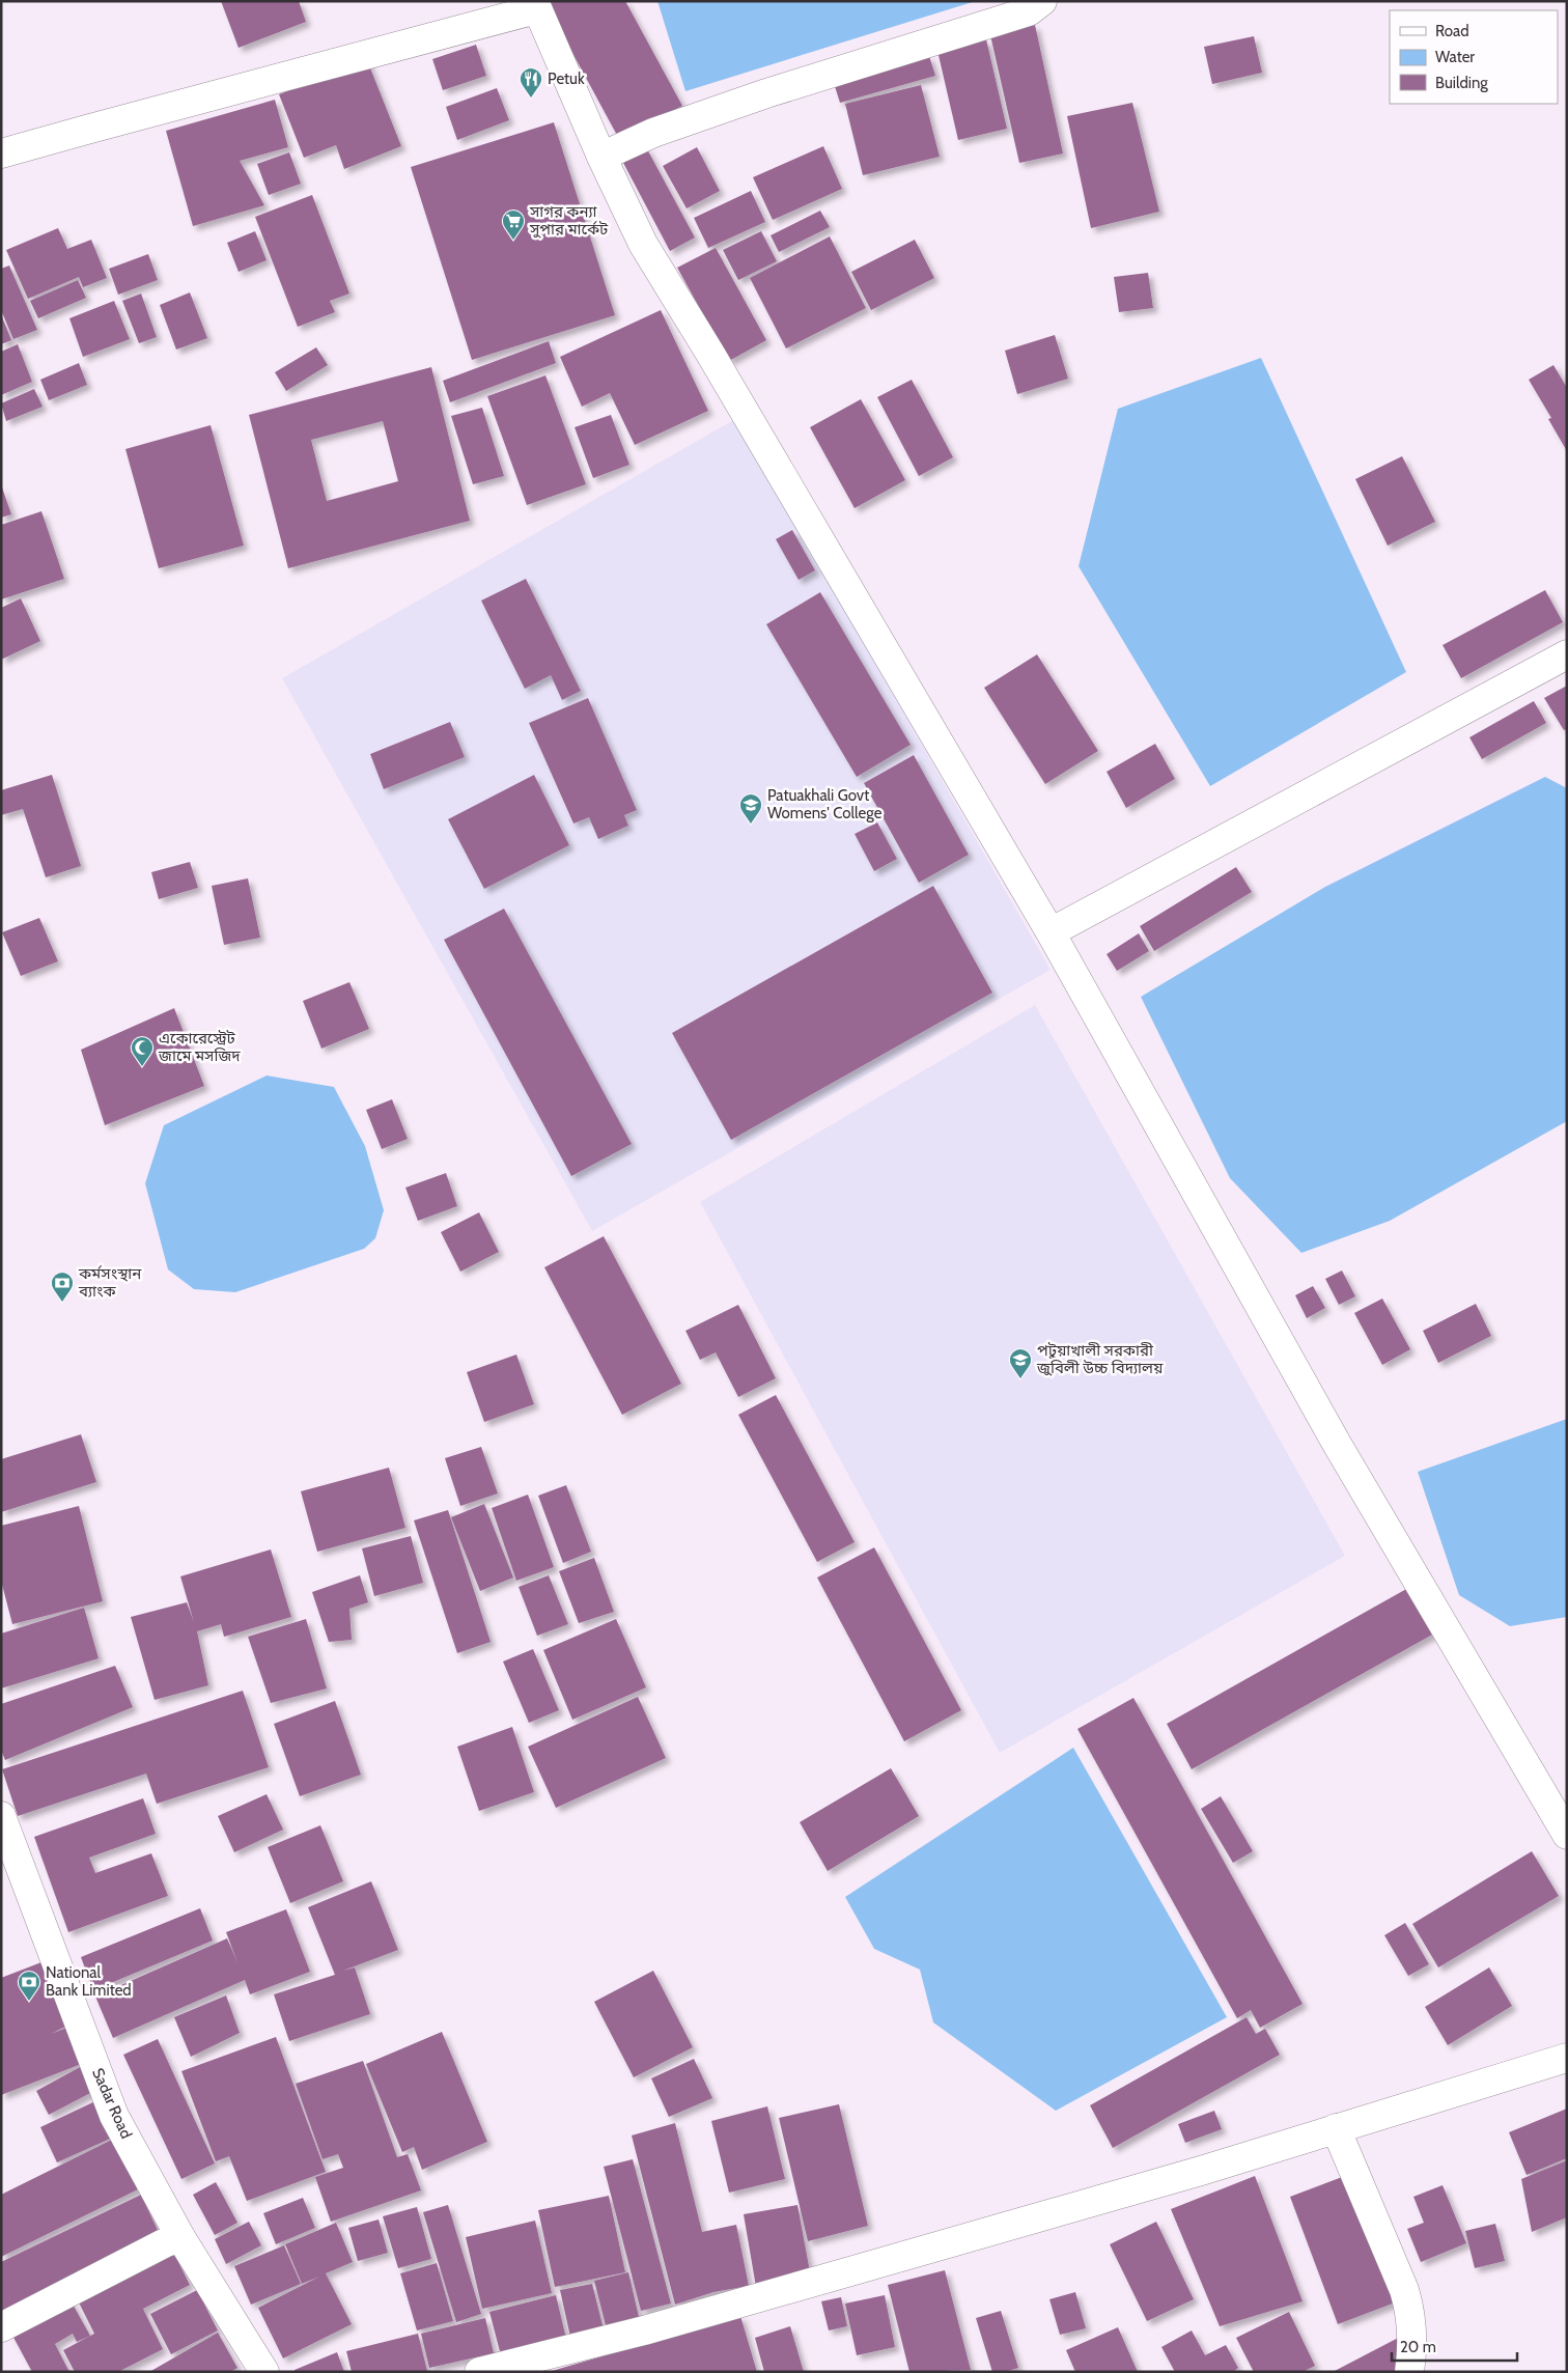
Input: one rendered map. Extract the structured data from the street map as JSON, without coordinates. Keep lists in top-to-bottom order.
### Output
{
  "streets": {
    "street": ["Sadar Road"]
  },
  "places": {
    "restaurant": ["Petuk"],
    "supermarket": ["সাগর কন্যা সুপার মার্কেট"],
    "school or university": ["Patuakhali Govt Womens' College", "পটুয়াখালী সরকারী জুবিলী উচ্চ বিদ্যালয়"],
    "mosque": ["একোরেস্ট্রেট জামে মসজিদ"],
    "bank": ["কর্মসংস্থান ব্যাংক", "National Bank Limited"]
  },
  "legend": ["Road", "Water", "Building"],
  "scale_bar": "20 m"
}
